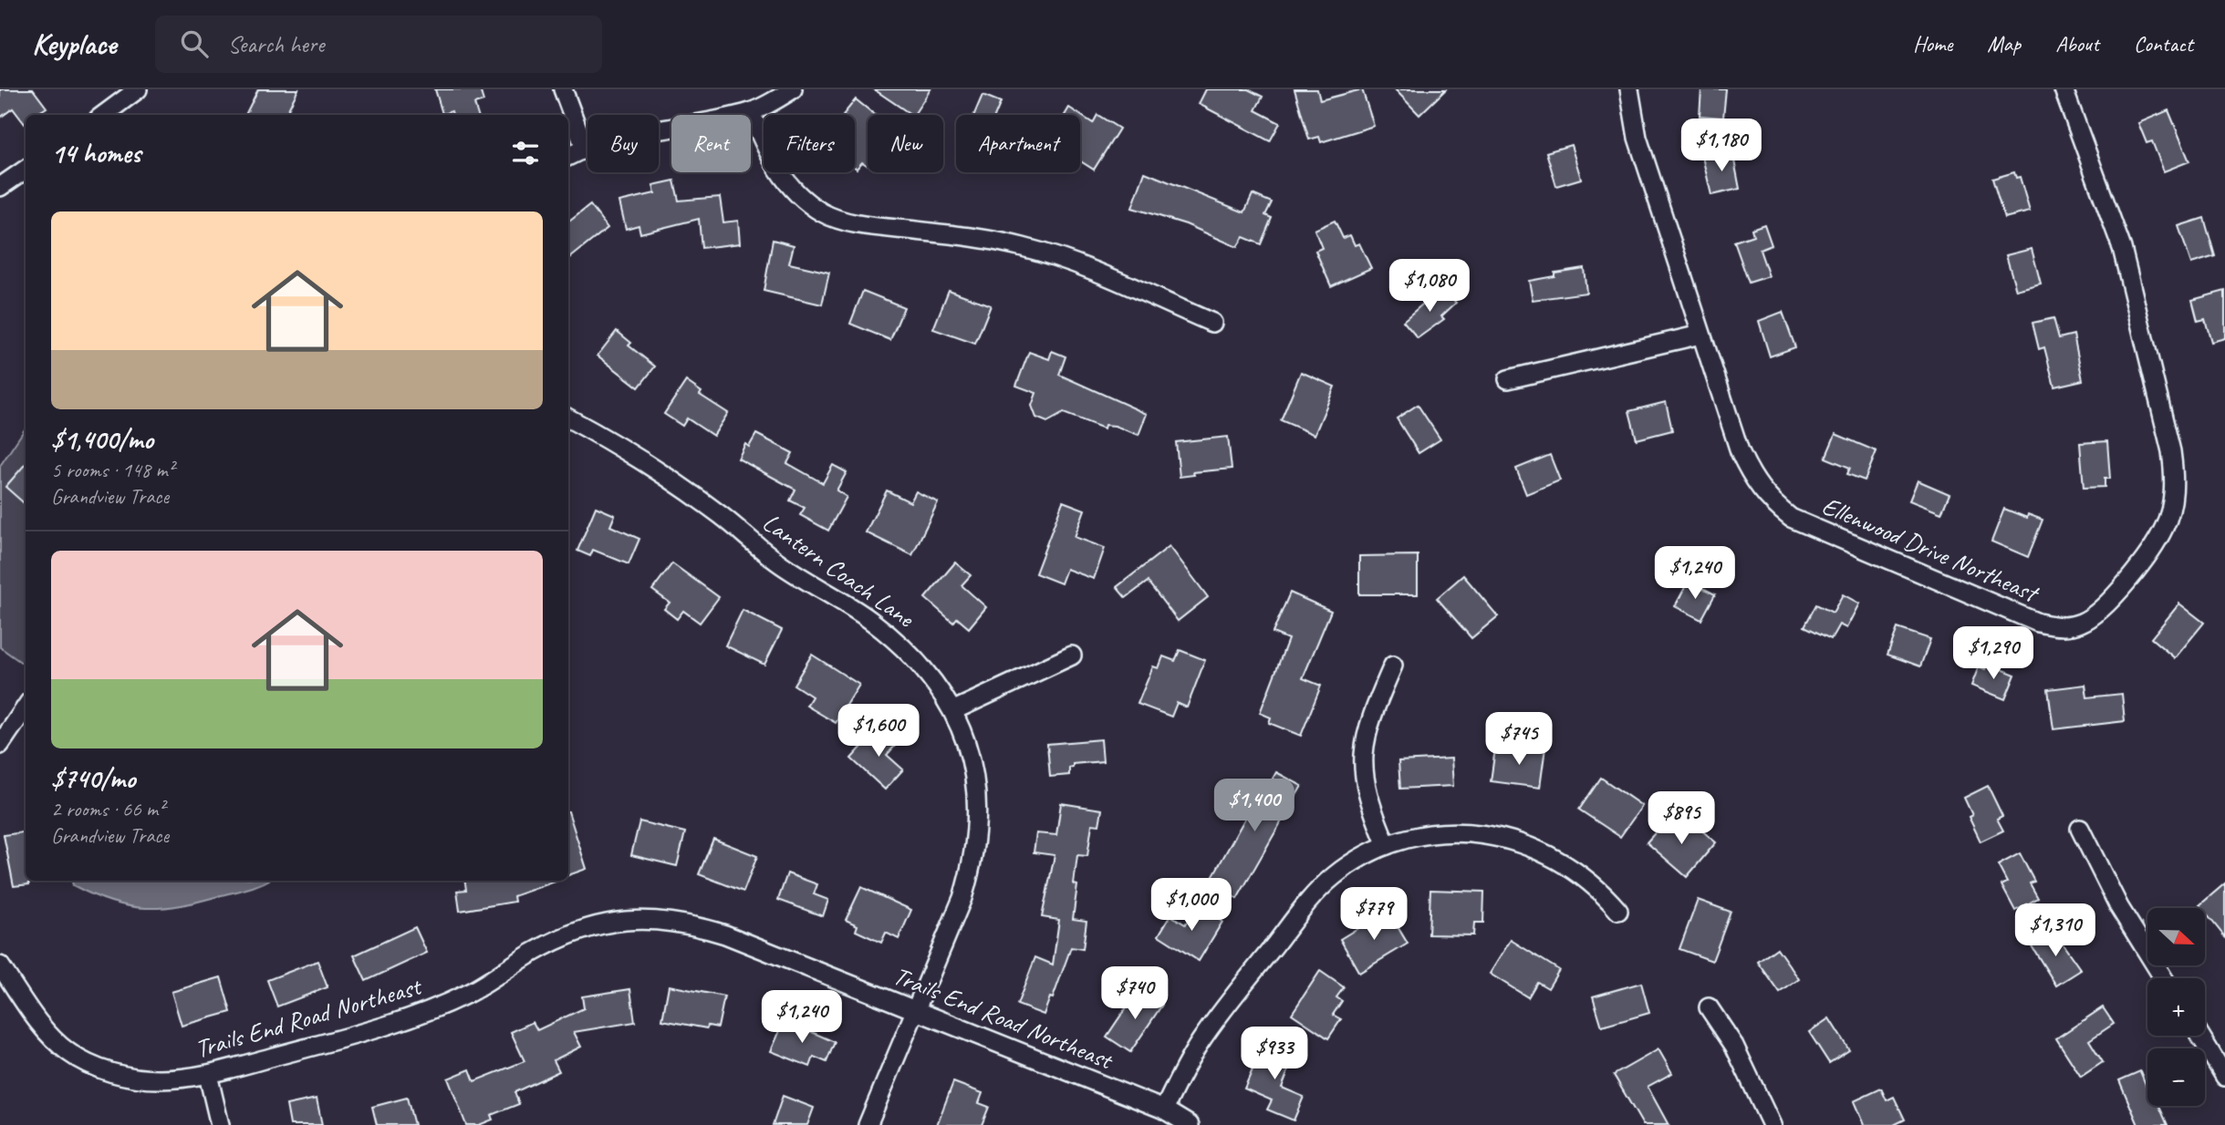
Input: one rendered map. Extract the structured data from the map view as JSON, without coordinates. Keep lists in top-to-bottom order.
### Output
{
  "streets": {
    "street": ["Ellenwood Drive Northeast", "Lantern Coach Lane", "Trails End Road Northeast"]
  },
  "crossings": [
    ["Lantern Coach Lane", "Trails End Road Northeast"]
  ],
  "north": "right",
  "page": {
    "header": "Keyplace",
    "search": "Search here",
    "nav": [
      "Home",
      "Map",
      "About",
      "Contact"
    ],
    "chip": [
      "Buy",
      "Rent",
      "Filters",
      "New",
      "Apartment"
    ],
    "heading": "14 homes",
    "price": [
      "$1,180",
      "$1,080",
      "$1,240",
      "$1,290",
      "$1,600",
      "$745",
      "$1,400",
      "$895",
      "$1,000",
      "$779",
      "$1,310",
      "$740",
      "$1,240",
      "$933"
    ],
    "list": [
      {
        "name": "$1,400/mo",
        "note": "5 rooms · 148 m² · Grandview Trace"
      },
      {
        "name": "$740/mo",
        "note": "2 rooms · 66 m² · Grandview Trace"
      }
    ],
    "map_buttons": ["+", "−"]
  }
}
